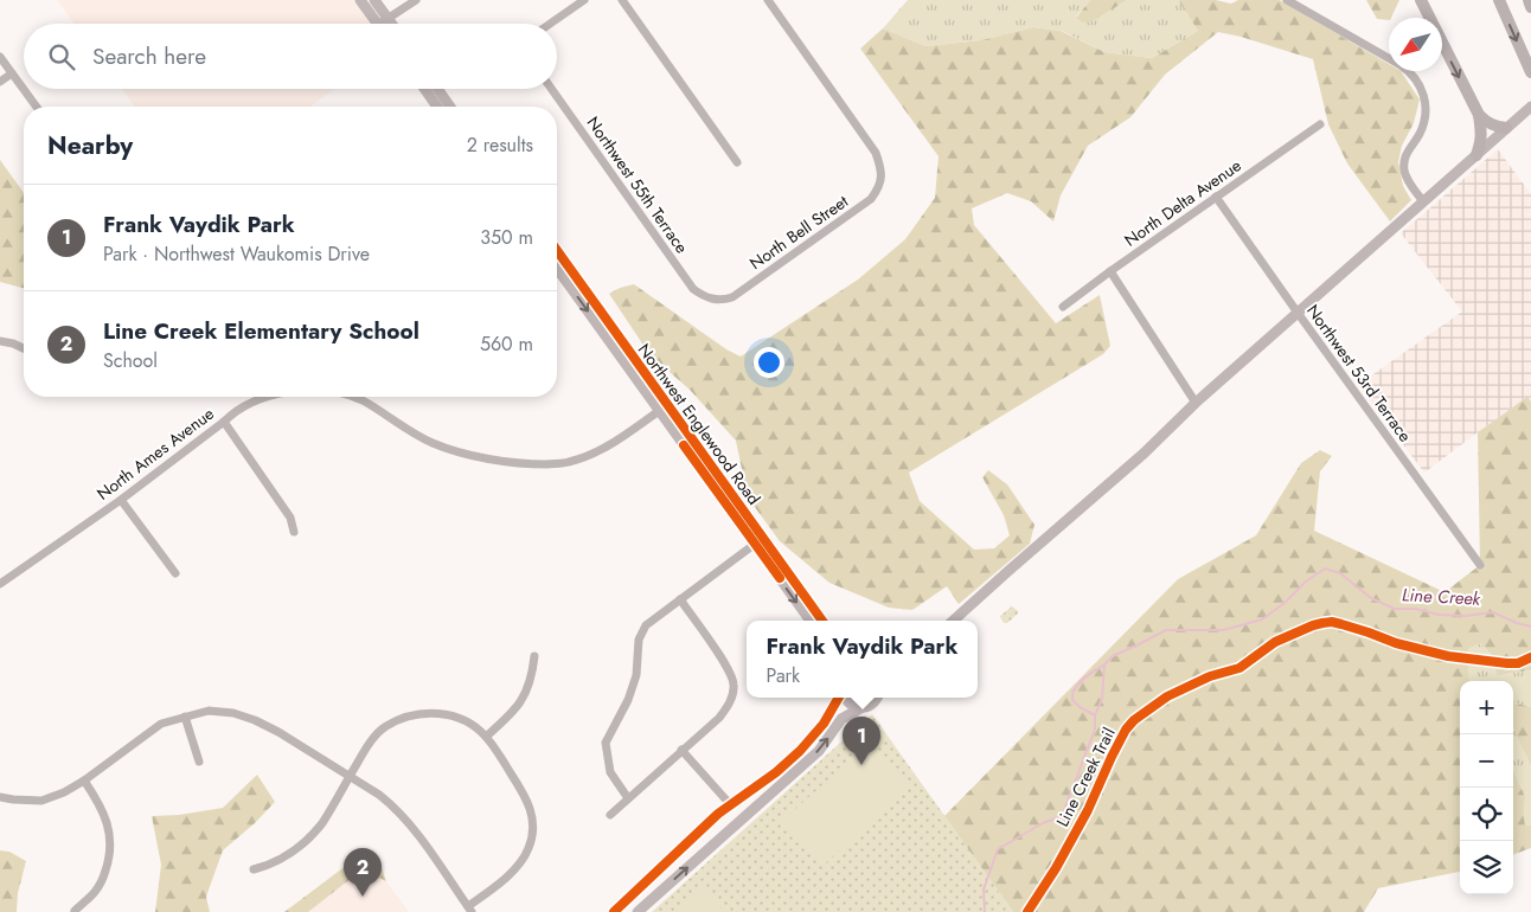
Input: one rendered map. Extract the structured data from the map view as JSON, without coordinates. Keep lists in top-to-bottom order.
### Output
{
  "streets": {
    "main road": ["Northwest Englewood Road"],
    "street": [
      "Northwest 55th Terrace",
      "North Delta Avenue",
      "North Bell Street",
      "Northwest 53rd Terrace",
      "North Ames Avenue"
    ],
    "cycle path": ["Line Creek Trail"]
  },
  "crossings": [
    ["Northwest 55th Terrace", "North Bell Street"],
    ["North Delta Avenue", "Northwest 53rd Terrace"],
    ["Northwest Englewood Road", "North Ames Avenue"]
  ],
  "water": ["Line Creek"],
  "north": "bottom left",
  "page": {
    "search": "Search here",
    "heading": ["Nearby", "2 results"],
    "list": [
      {
        "mark": "1",
        "name": "Frank Vaydik Park",
        "note": "Park · Northwest Waukomis Drive",
        "value": "350 m"
      },
      {
        "mark": "2",
        "name": "Line Creek Elementary School",
        "note": "School",
        "value": "560 m"
      }
    ],
    "popup": ["Frank Vaydik Park", "Park"],
    "map_buttons": ["+", "−"],
    "pins": ["1", "2"]
  }
}
